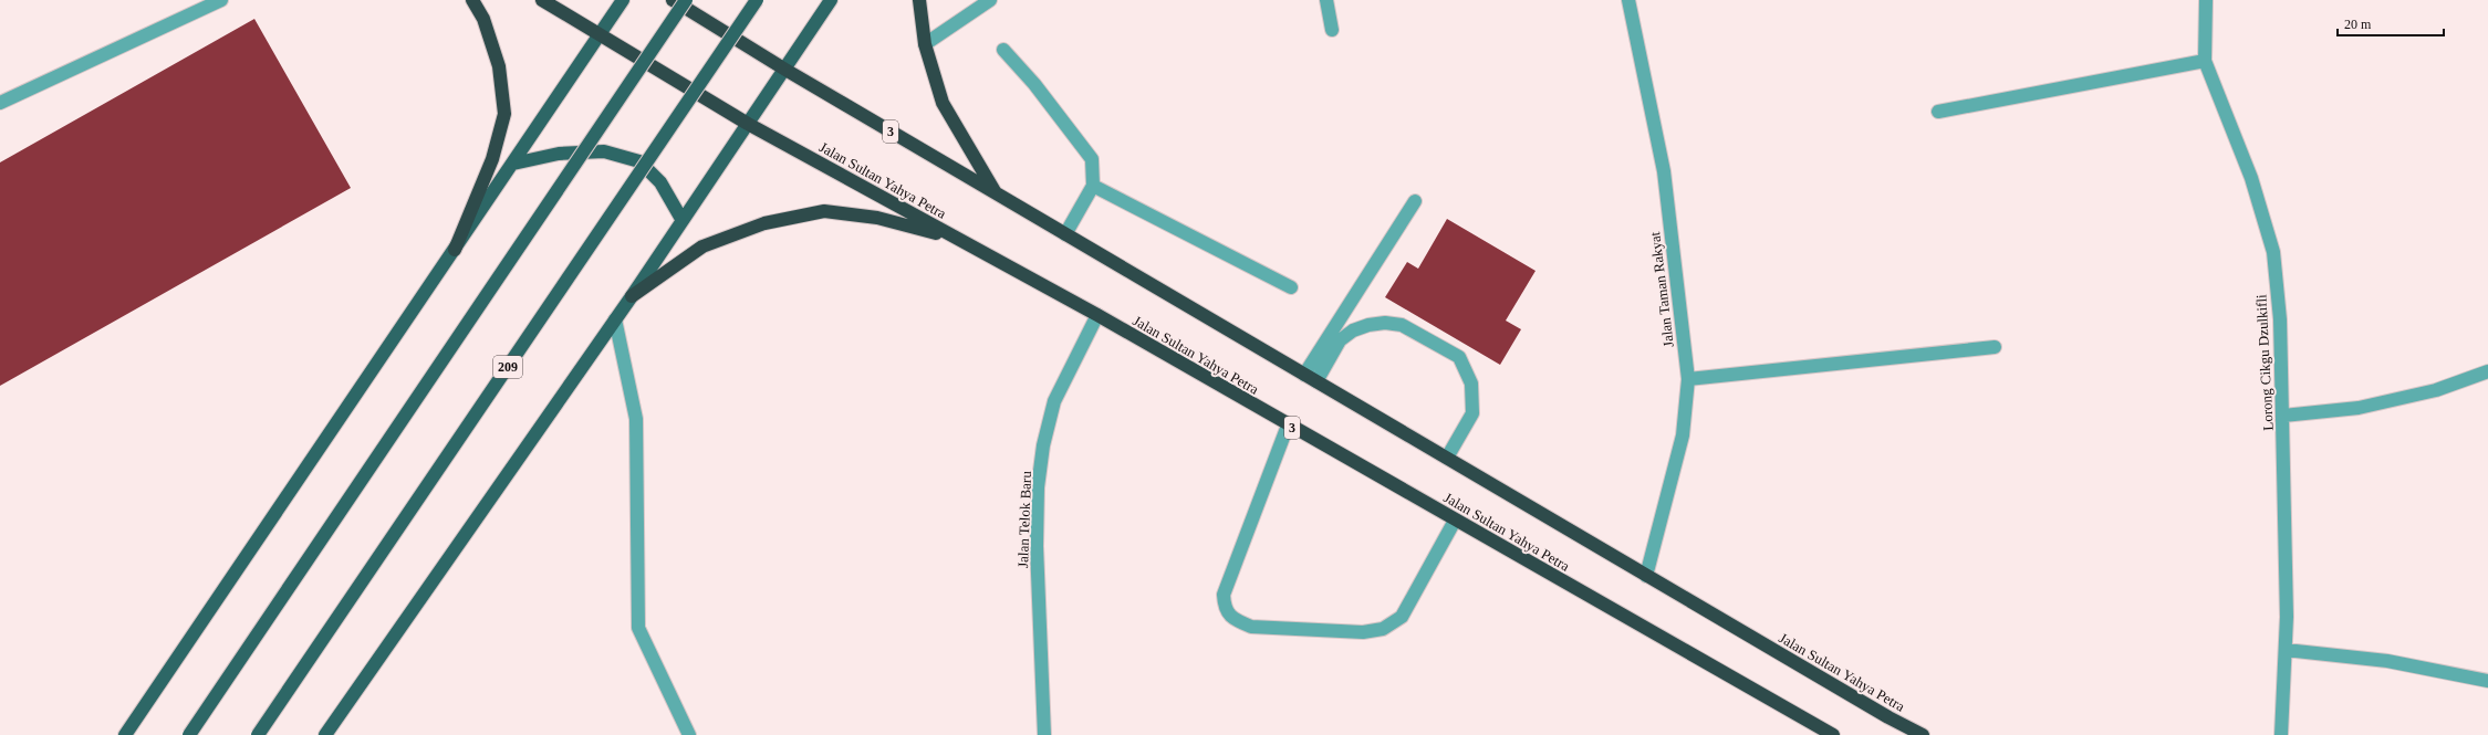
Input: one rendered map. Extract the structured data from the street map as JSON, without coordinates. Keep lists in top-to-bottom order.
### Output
{
  "streets": {
    "highway": ["3", "Jalan Sultan Yahya Petra"],
    "main road": ["209"],
    "street": ["Jalan Taman Rakyat", "Lorong Cikgu Dzulkifli", "Jalan Telok Baru"]
  },
  "crossings": [
    ["Jalan Sultan Yahya Petra", "Jalan Taman Rakyat"],
    ["Jalan Sultan Yahya Petra", "Jalan Telok Baru"]
  ],
  "scale_bar": "20 m"
}
